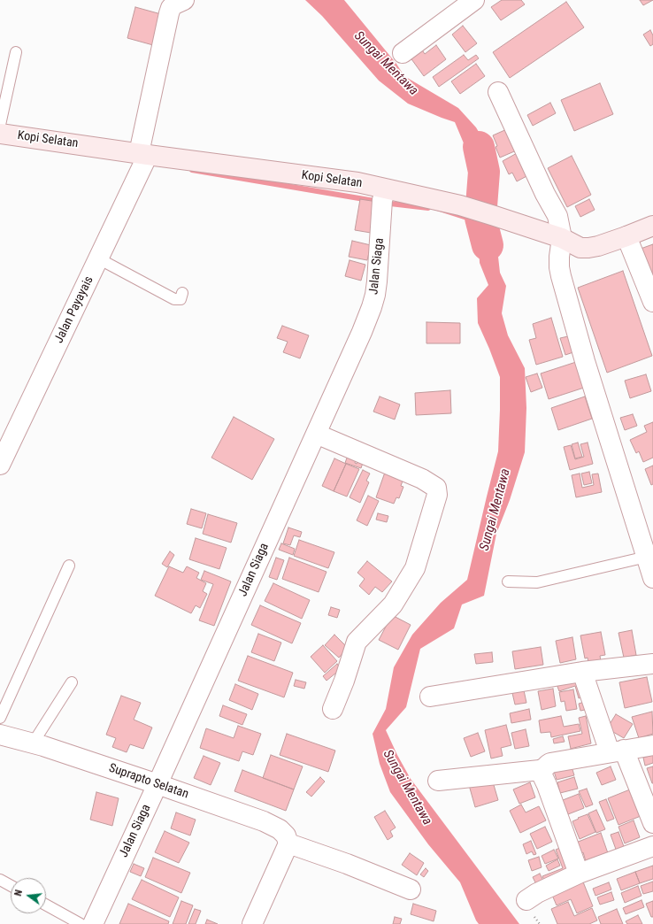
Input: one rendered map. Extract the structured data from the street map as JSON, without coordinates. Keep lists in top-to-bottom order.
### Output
{
  "streets": {
    "street": [
      "Kopi Selatan",
      "Jalan Siaga",
      "Jalan Payayais",
      "Suprapto Selatan"
    ]
  },
  "crossings": [
    ["Kopi Selatan", "Jalan Siaga"],
    ["Kopi Selatan", "Jalan Payayais"],
    ["Jalan Siaga", "Suprapto Selatan"]
  ],
  "water": ["Sungai Mentawa"],
  "north": "left"
}
